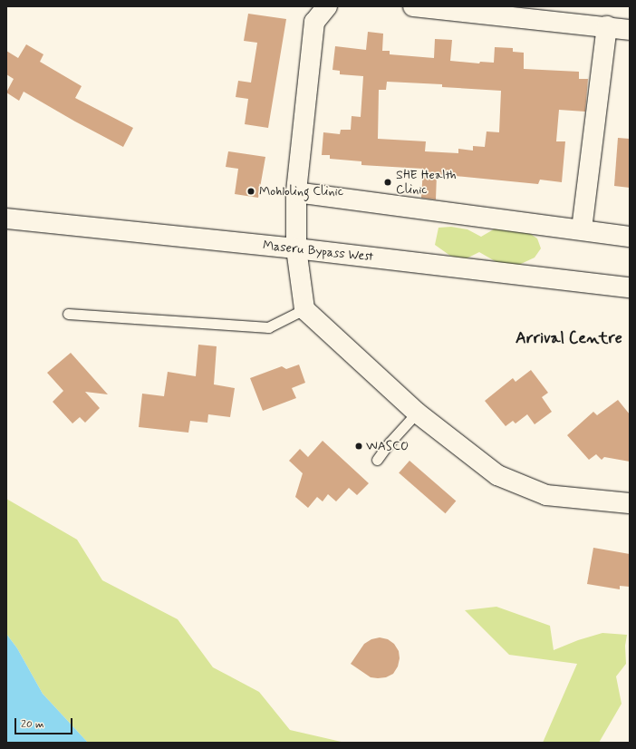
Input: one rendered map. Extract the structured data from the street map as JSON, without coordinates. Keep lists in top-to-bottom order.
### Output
{
  "streets": {
    "street": ["Maseru Bypass West"]
  },
  "districts": ["Arrival Centre"],
  "places": ["SHE Health Clinic", "Mohloling Clinic", "WASCO"],
  "scale_bar": "20 m"
}
